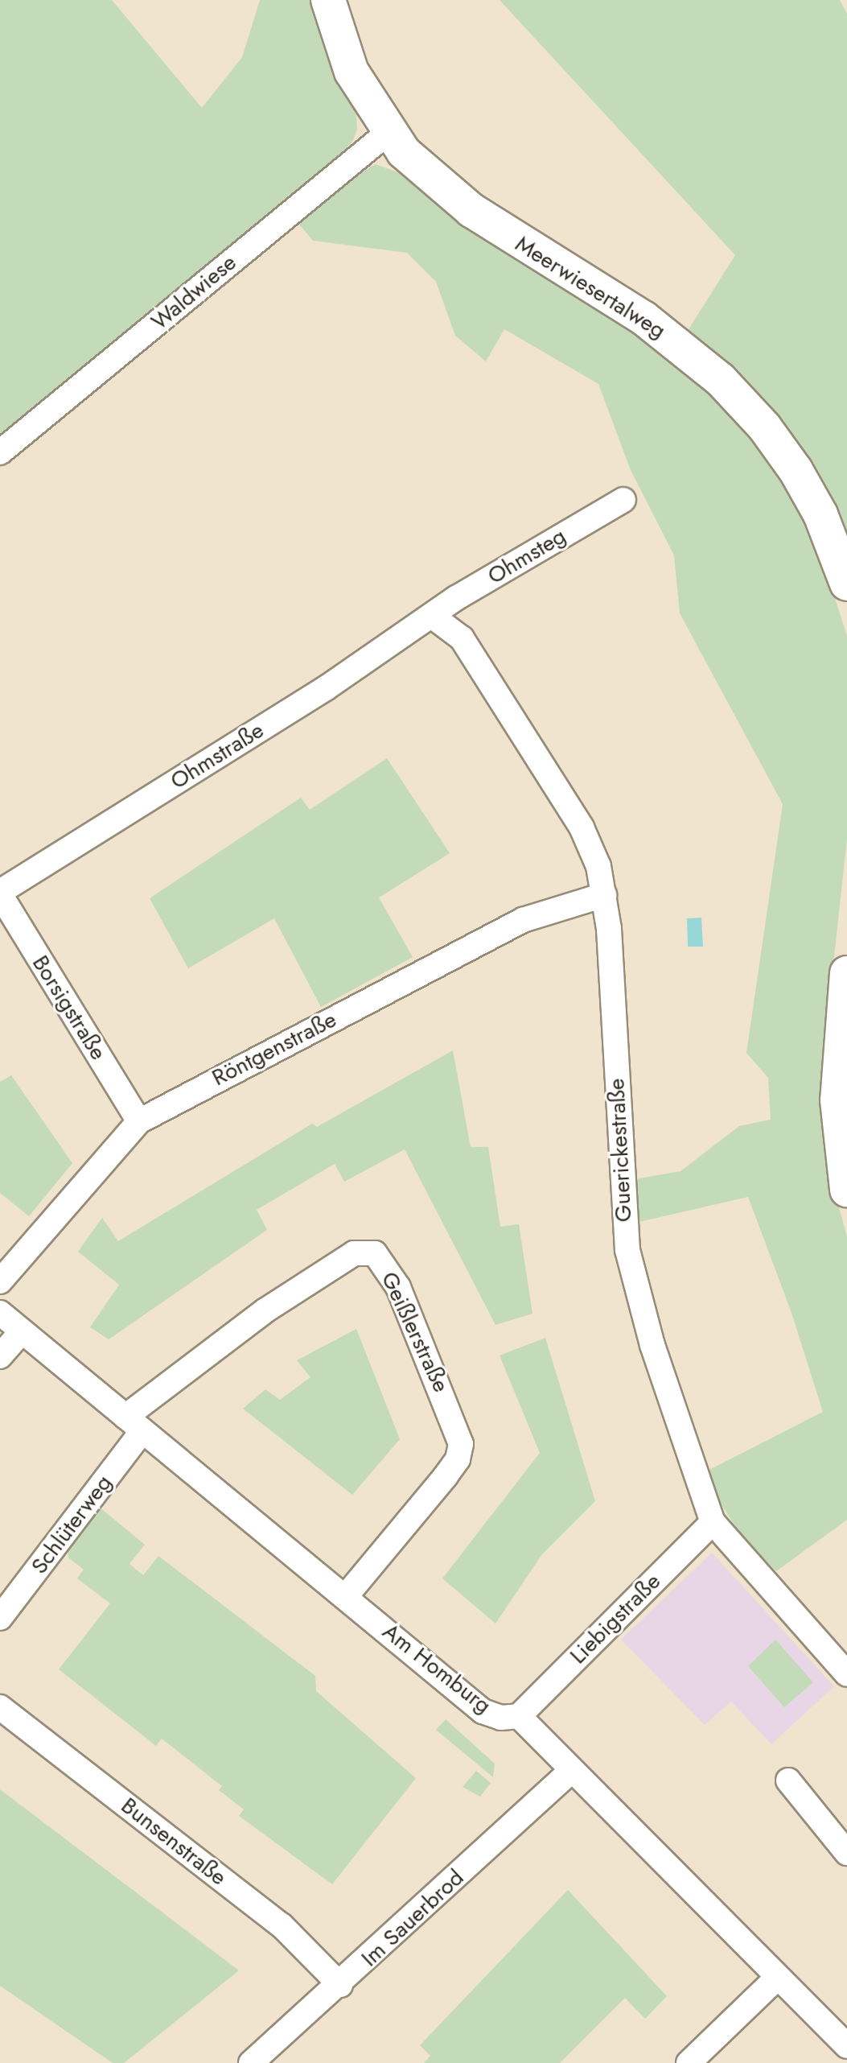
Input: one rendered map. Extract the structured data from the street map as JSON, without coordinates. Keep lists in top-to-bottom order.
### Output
{
  "streets": {
    "main road": ["Meerwiesertalweg"],
    "street": [
      "Waldwiese",
      "Ohmsteg",
      "Ohmstraße",
      "Borsigstraße",
      "Röntgenstraße",
      "Guerickestraße",
      "Geißlerstraße",
      "Schlüterweg",
      "Liebigstraße",
      "Am Homburg",
      "Bunsenstraße",
      "Im Sauerbrod"
    ]
  },
  "crossings": [
    ["Meerwiesertalweg", "Waldwiese"],
    ["Ohmsteg", "Ohmstraße"],
    ["Ohmsteg", "Guerickestraße"],
    ["Ohmstraße", "Borsigstraße"],
    ["Ohmstraße", "Guerickestraße"],
    ["Borsigstraße", "Röntgenstraße"],
    ["Röntgenstraße", "Guerickestraße"],
    ["Guerickestraße", "Liebigstraße"],
    ["Geißlerstraße", "Schlüterweg"],
    ["Geißlerstraße", "Am Homburg"],
    ["Schlüterweg", "Am Homburg"],
    ["Liebigstraße", "Am Homburg"],
    ["Am Homburg", "Im Sauerbrod"],
    ["Bunsenstraße", "Im Sauerbrod"]
  ]
}
